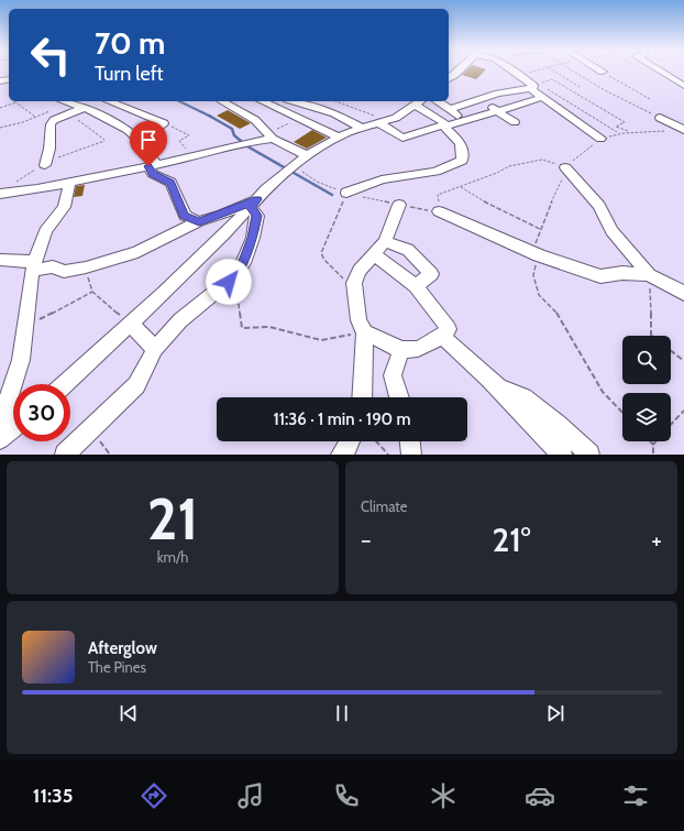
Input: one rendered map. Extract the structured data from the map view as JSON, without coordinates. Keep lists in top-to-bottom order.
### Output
{
  "page": {
    "turn": ["70 m", "Turn left"],
    "limit": "30",
    "trip": "11:36 · 1 min · 190 m",
    "tile": [
      ["21", "km/h"],
      "Climate"
    ],
    "heat": ["−", "21°", "+"],
    "song": ["Afterglow", "The Pines"],
    "tabs": "11:35"
  }
}
